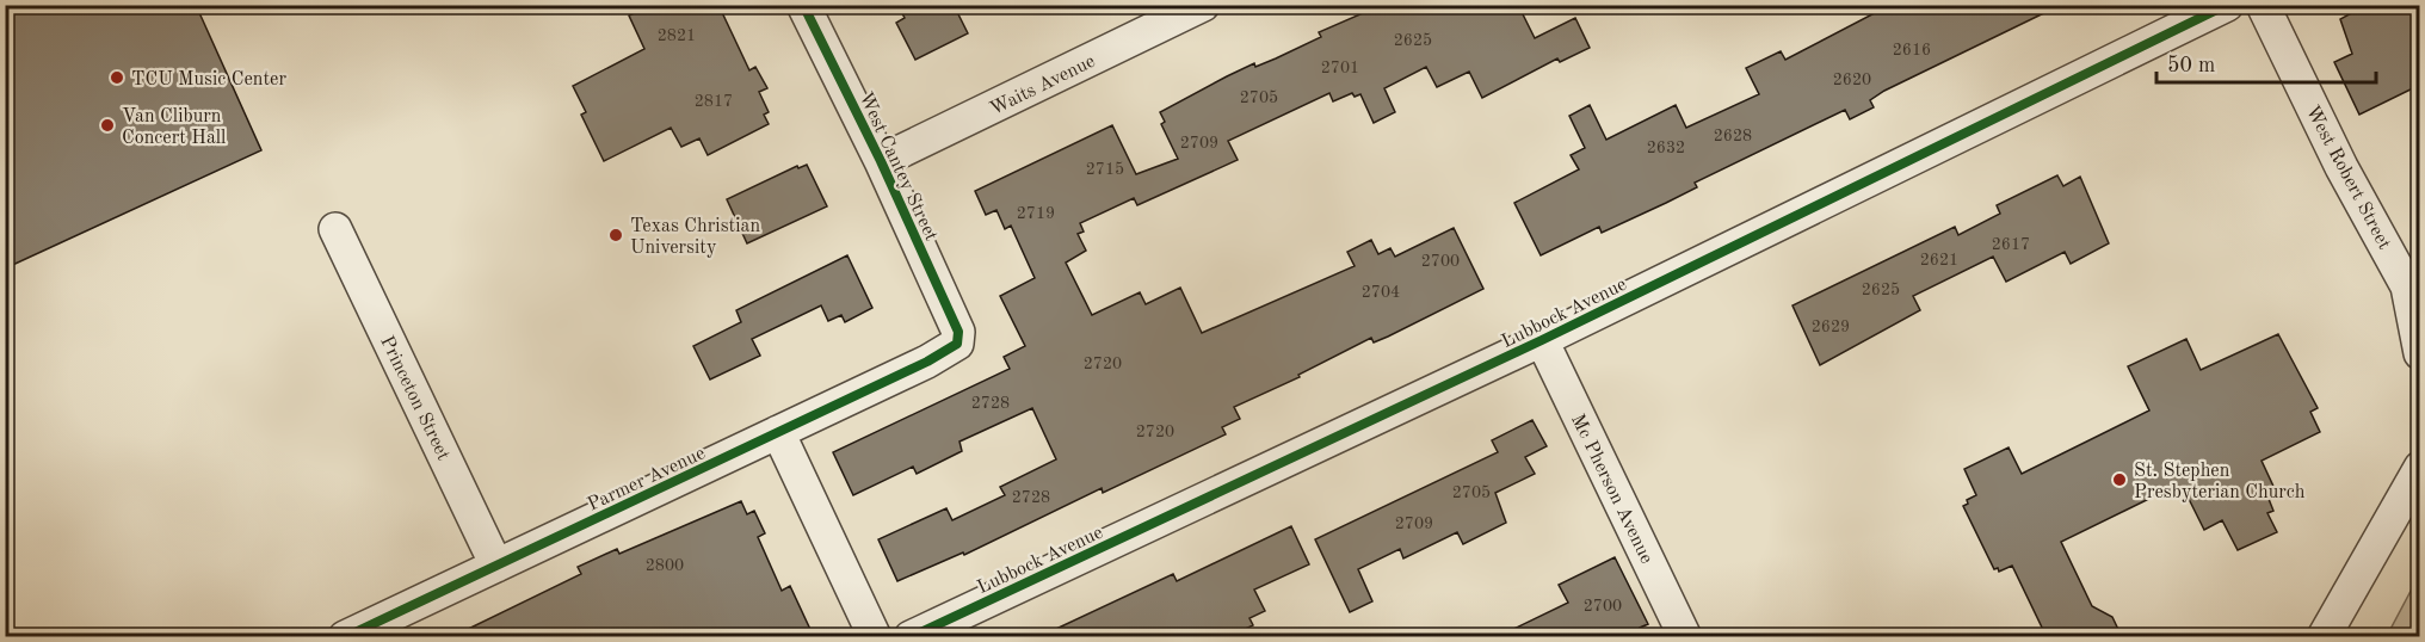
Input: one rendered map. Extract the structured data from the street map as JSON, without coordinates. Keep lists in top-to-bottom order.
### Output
{
  "streets": {
    "street": [
      "Waits Avenue",
      "West Cantey Street",
      "West Robert Street",
      "Lubbock Avenue",
      "Princeton Street",
      "Parmer Avenue",
      "Mc Pherson Avenue"
    ]
  },
  "crossings": [
    ["Waits Avenue", "West Cantey Street"],
    ["West Cantey Street", "Parmer Avenue"],
    ["Lubbock Avenue", "Mc Pherson Avenue"],
    ["Princeton Street", "Parmer Avenue"]
  ],
  "places": [
    "TCU Music Center",
    "Van Cliburn Concert Hall",
    "Texas Christian University",
    "St. Stephen Presbyterian Church"
  ],
  "house_numbers": [
    "2821",
    "2625",
    "2616",
    "2701",
    "2620",
    "2705",
    "2817",
    "2628",
    "2709",
    "2632",
    "2715",
    "2719",
    "2617",
    "2621",
    "2700",
    "2625",
    "2704",
    "2629",
    "2720",
    "2728",
    "2720",
    "2705",
    "2728",
    "2709",
    "2800",
    "2700"
  ],
  "scale_bar": "50 m"
}
